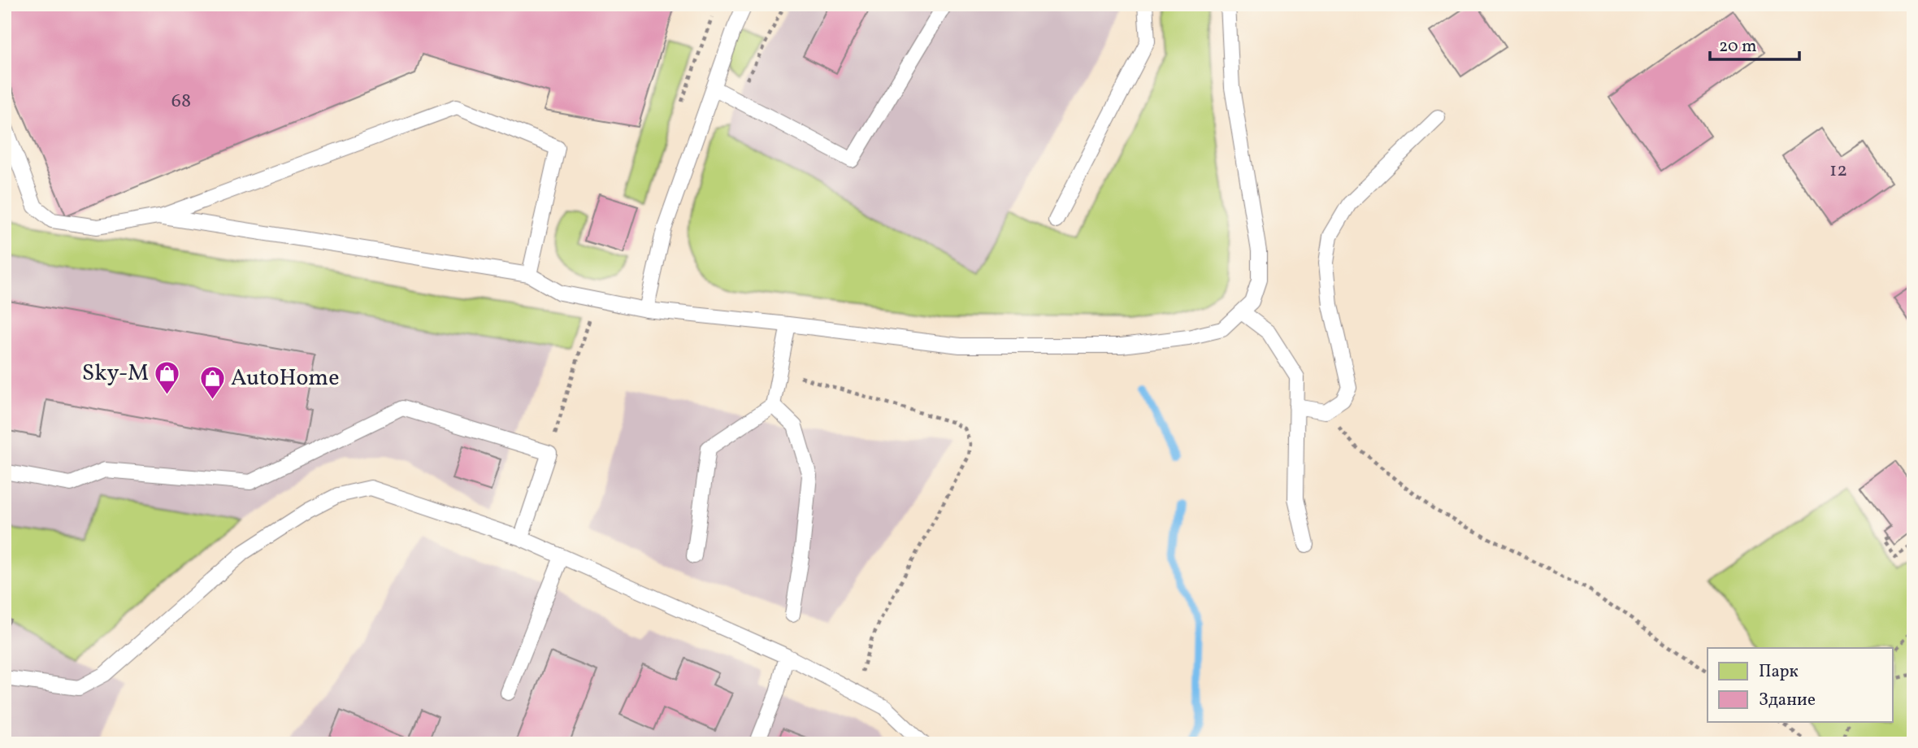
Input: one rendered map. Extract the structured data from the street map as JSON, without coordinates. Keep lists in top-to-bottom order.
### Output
{
  "places": {
    "shop": ["Sky-M", "AutoHome"]
  },
  "house_numbers": ["68", "12"],
  "legend": ["Парк", "Здание"],
  "scale_bar": "20 m"
}
